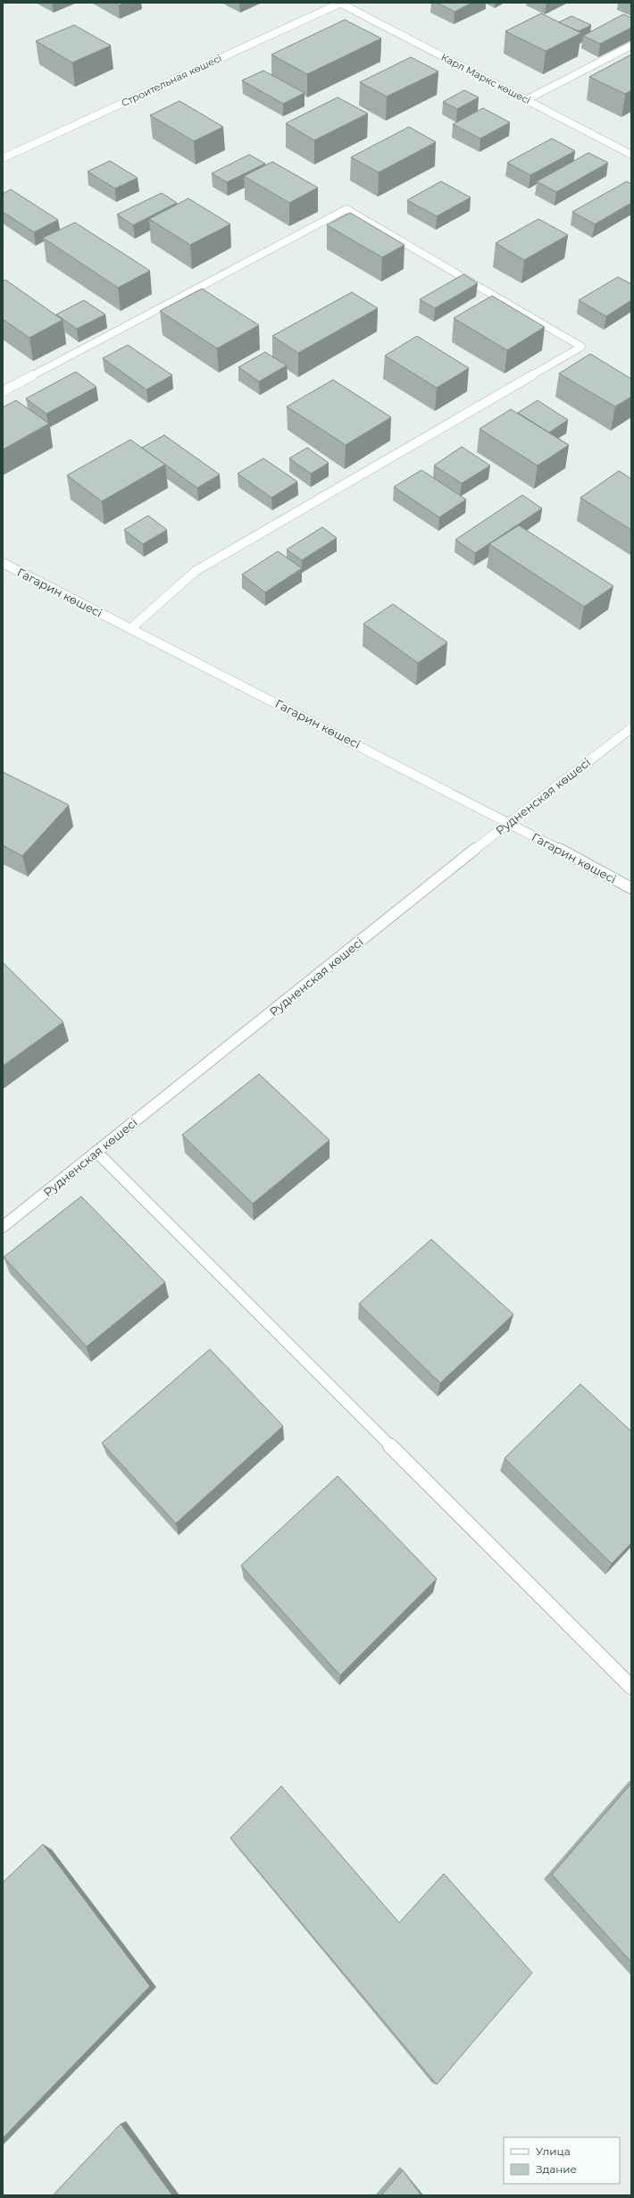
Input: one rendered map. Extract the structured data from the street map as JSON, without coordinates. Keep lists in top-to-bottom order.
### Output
{
  "streets": {
    "street": [
      "Карл Маркс көшесі",
      "Строительная көшесі",
      "Гагарин көшесі",
      "Рудненская көшесі"
    ]
  },
  "crossings": [
    ["Карл Маркс көшесі", "Строительная көшесі"],
    ["Гагарин көшесі", "Рудненская көшесі"]
  ],
  "legend": ["Улица", "Здание"]
}
